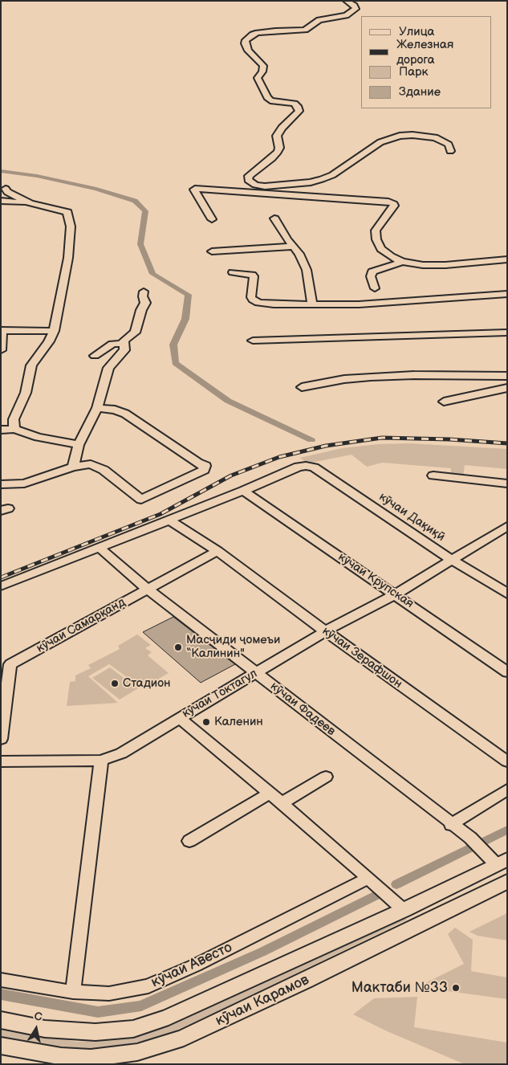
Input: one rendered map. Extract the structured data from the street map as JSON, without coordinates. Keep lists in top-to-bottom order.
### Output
{
  "streets": {
    "main road": ["кӯчаи Карамов"],
    "street": [
      "кӯчаи Дақиқӣ",
      "кӯчаи Крупская",
      "кӯчаи Самарқанд",
      "кӯчаи Зерафшон",
      "кӯчаи Токтагул",
      "кӯчаи Фадеев",
      "кӯчаи Авесто"
    ]
  },
  "crossings": [
    ["кӯчаи Дақиқӣ", "кӯчаи Токтагул"],
    ["кӯчаи Крупская", "кӯчаи Токтагул"],
    ["кӯчаи Самарқанд", "кӯчаи Зерафшон"],
    ["кӯчаи Самарқанд", "кӯчаи Фадеев"],
    ["кӯчаи Зерафшон", "кӯчаи Токтагул"],
    ["кӯчаи Токтагул", "кӯчаи Фадеев"],
    ["кӯчаи Фадеев", "кӯчаи Карамов"]
  ],
  "places": [
    "Масҷиди ҷомеъи “Калинин\"",
    "Стадион",
    "Каленин",
    "Мактаби №33"
  ],
  "legend": [
    "Улица",
    "Железная дорога",
    "Парк",
    "Здание"
  ],
  "north": "top"
}
